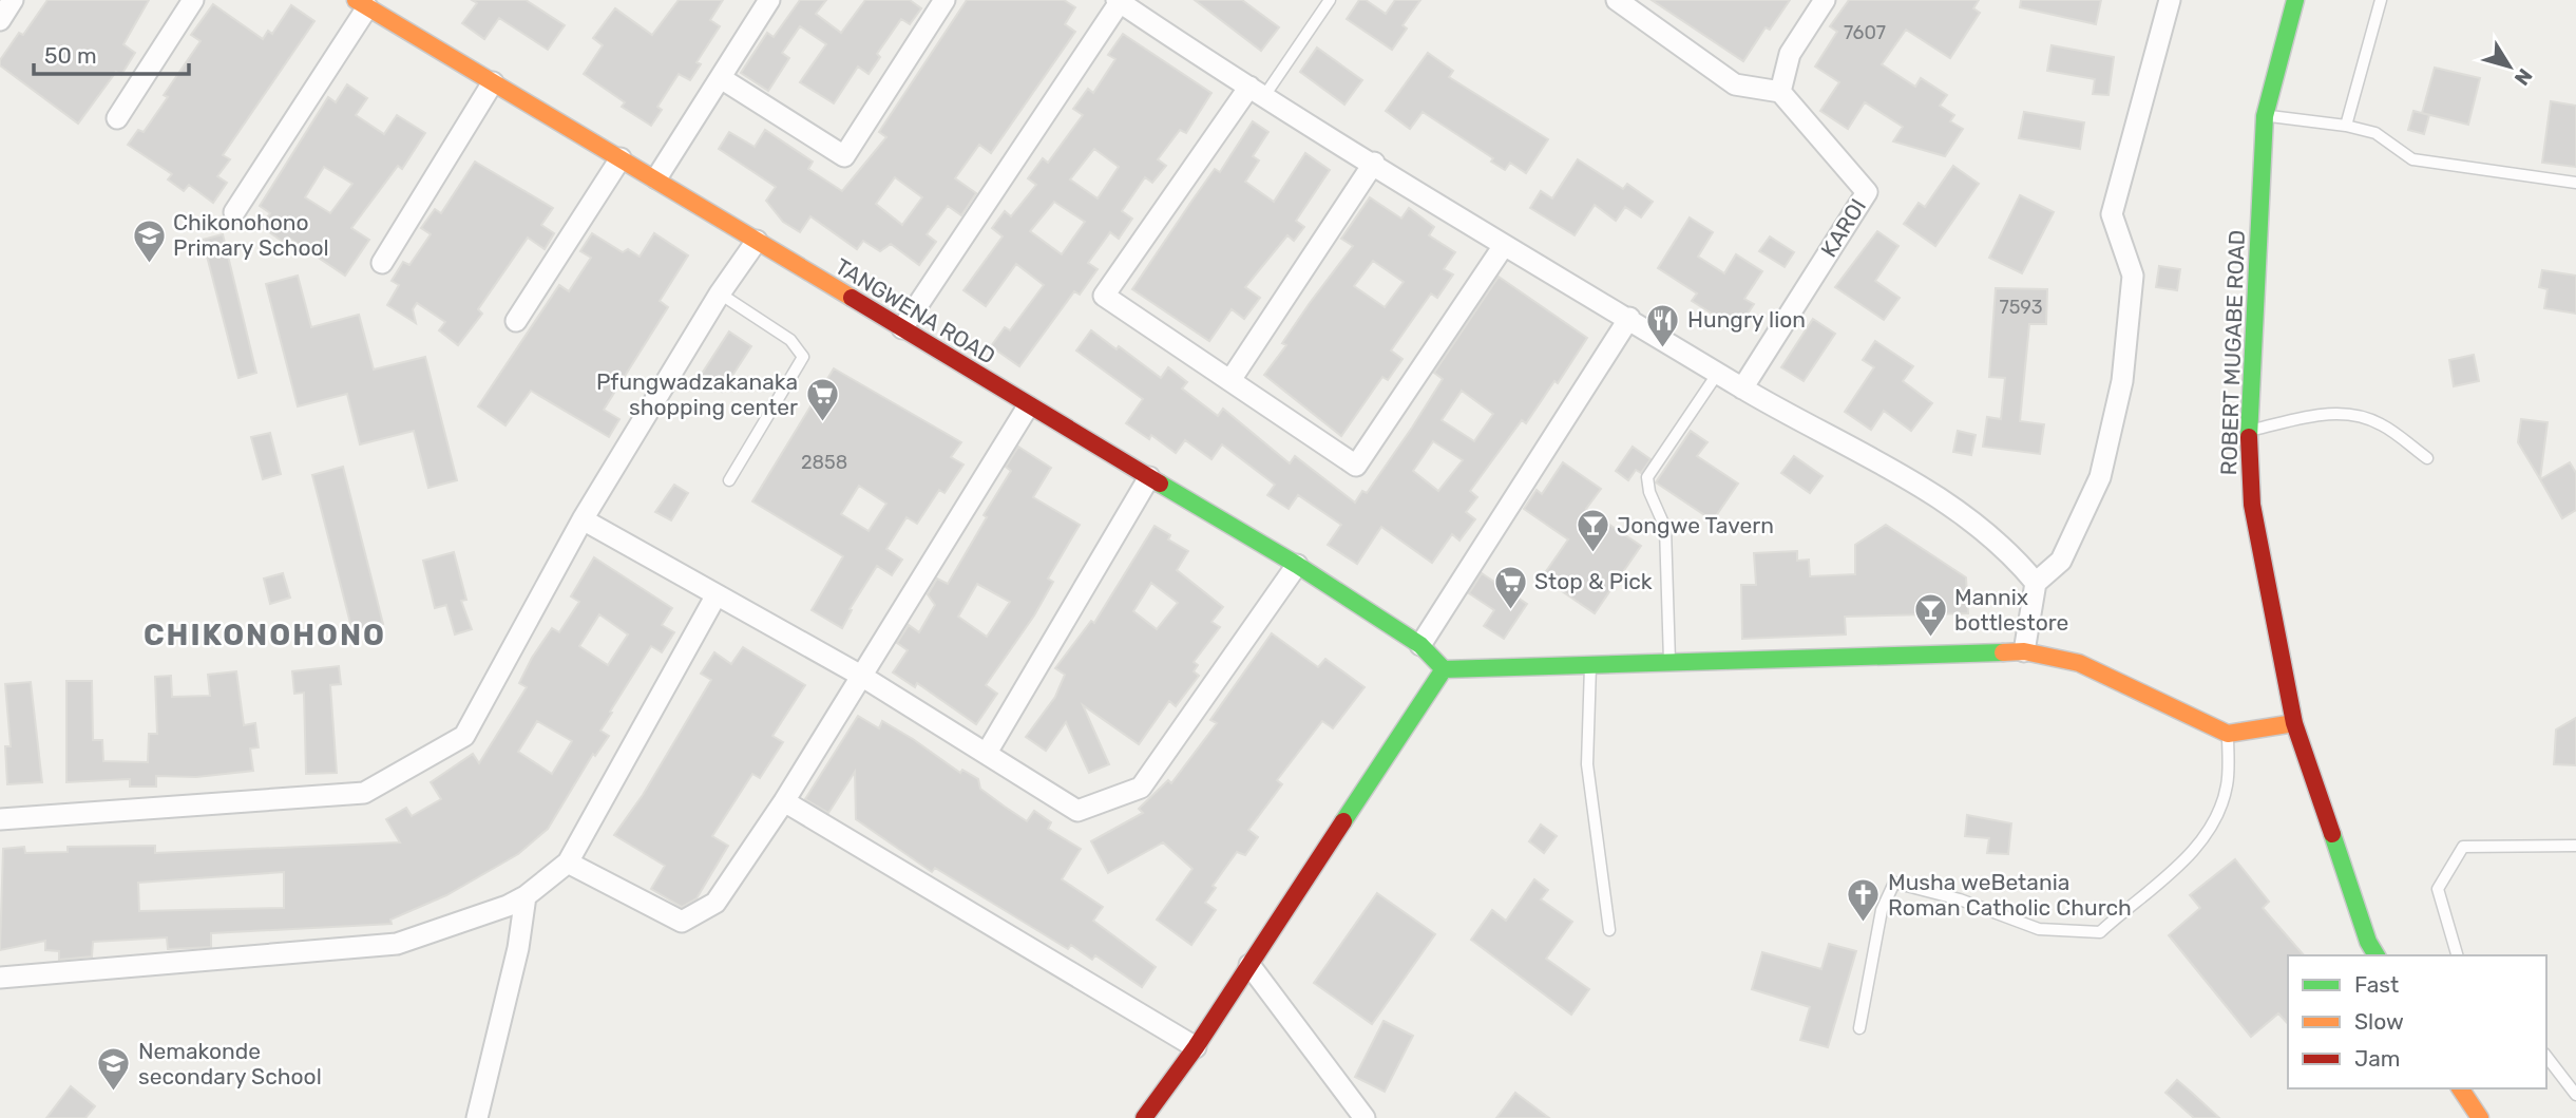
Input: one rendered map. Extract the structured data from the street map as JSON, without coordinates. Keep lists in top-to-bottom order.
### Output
{
  "streets": {
    "street": ["KAROI", "TANGWENA ROAD", "ROBERT MUGABE ROAD"]
  },
  "districts": ["CHIKONOHONO"],
  "places": {
    "school or university": ["Chikonohono Primary School", "Nemakonde secondary School"],
    "restaurant": ["Hungry lion"],
    "supermarket": ["Pfungwadzakanaka shopping center", "Stop & Pick"],
    "bar": ["Jongwe Tavern", "Mannix bottlestore"],
    "church": ["Musha weBetania Roman Catholic Church"]
  },
  "house_numbers": ["7607", "7593", "2858"],
  "legend": ["Fast", "Slow", "Jam"],
  "scale_bar": "50 m",
  "north": "bottom right"
}
